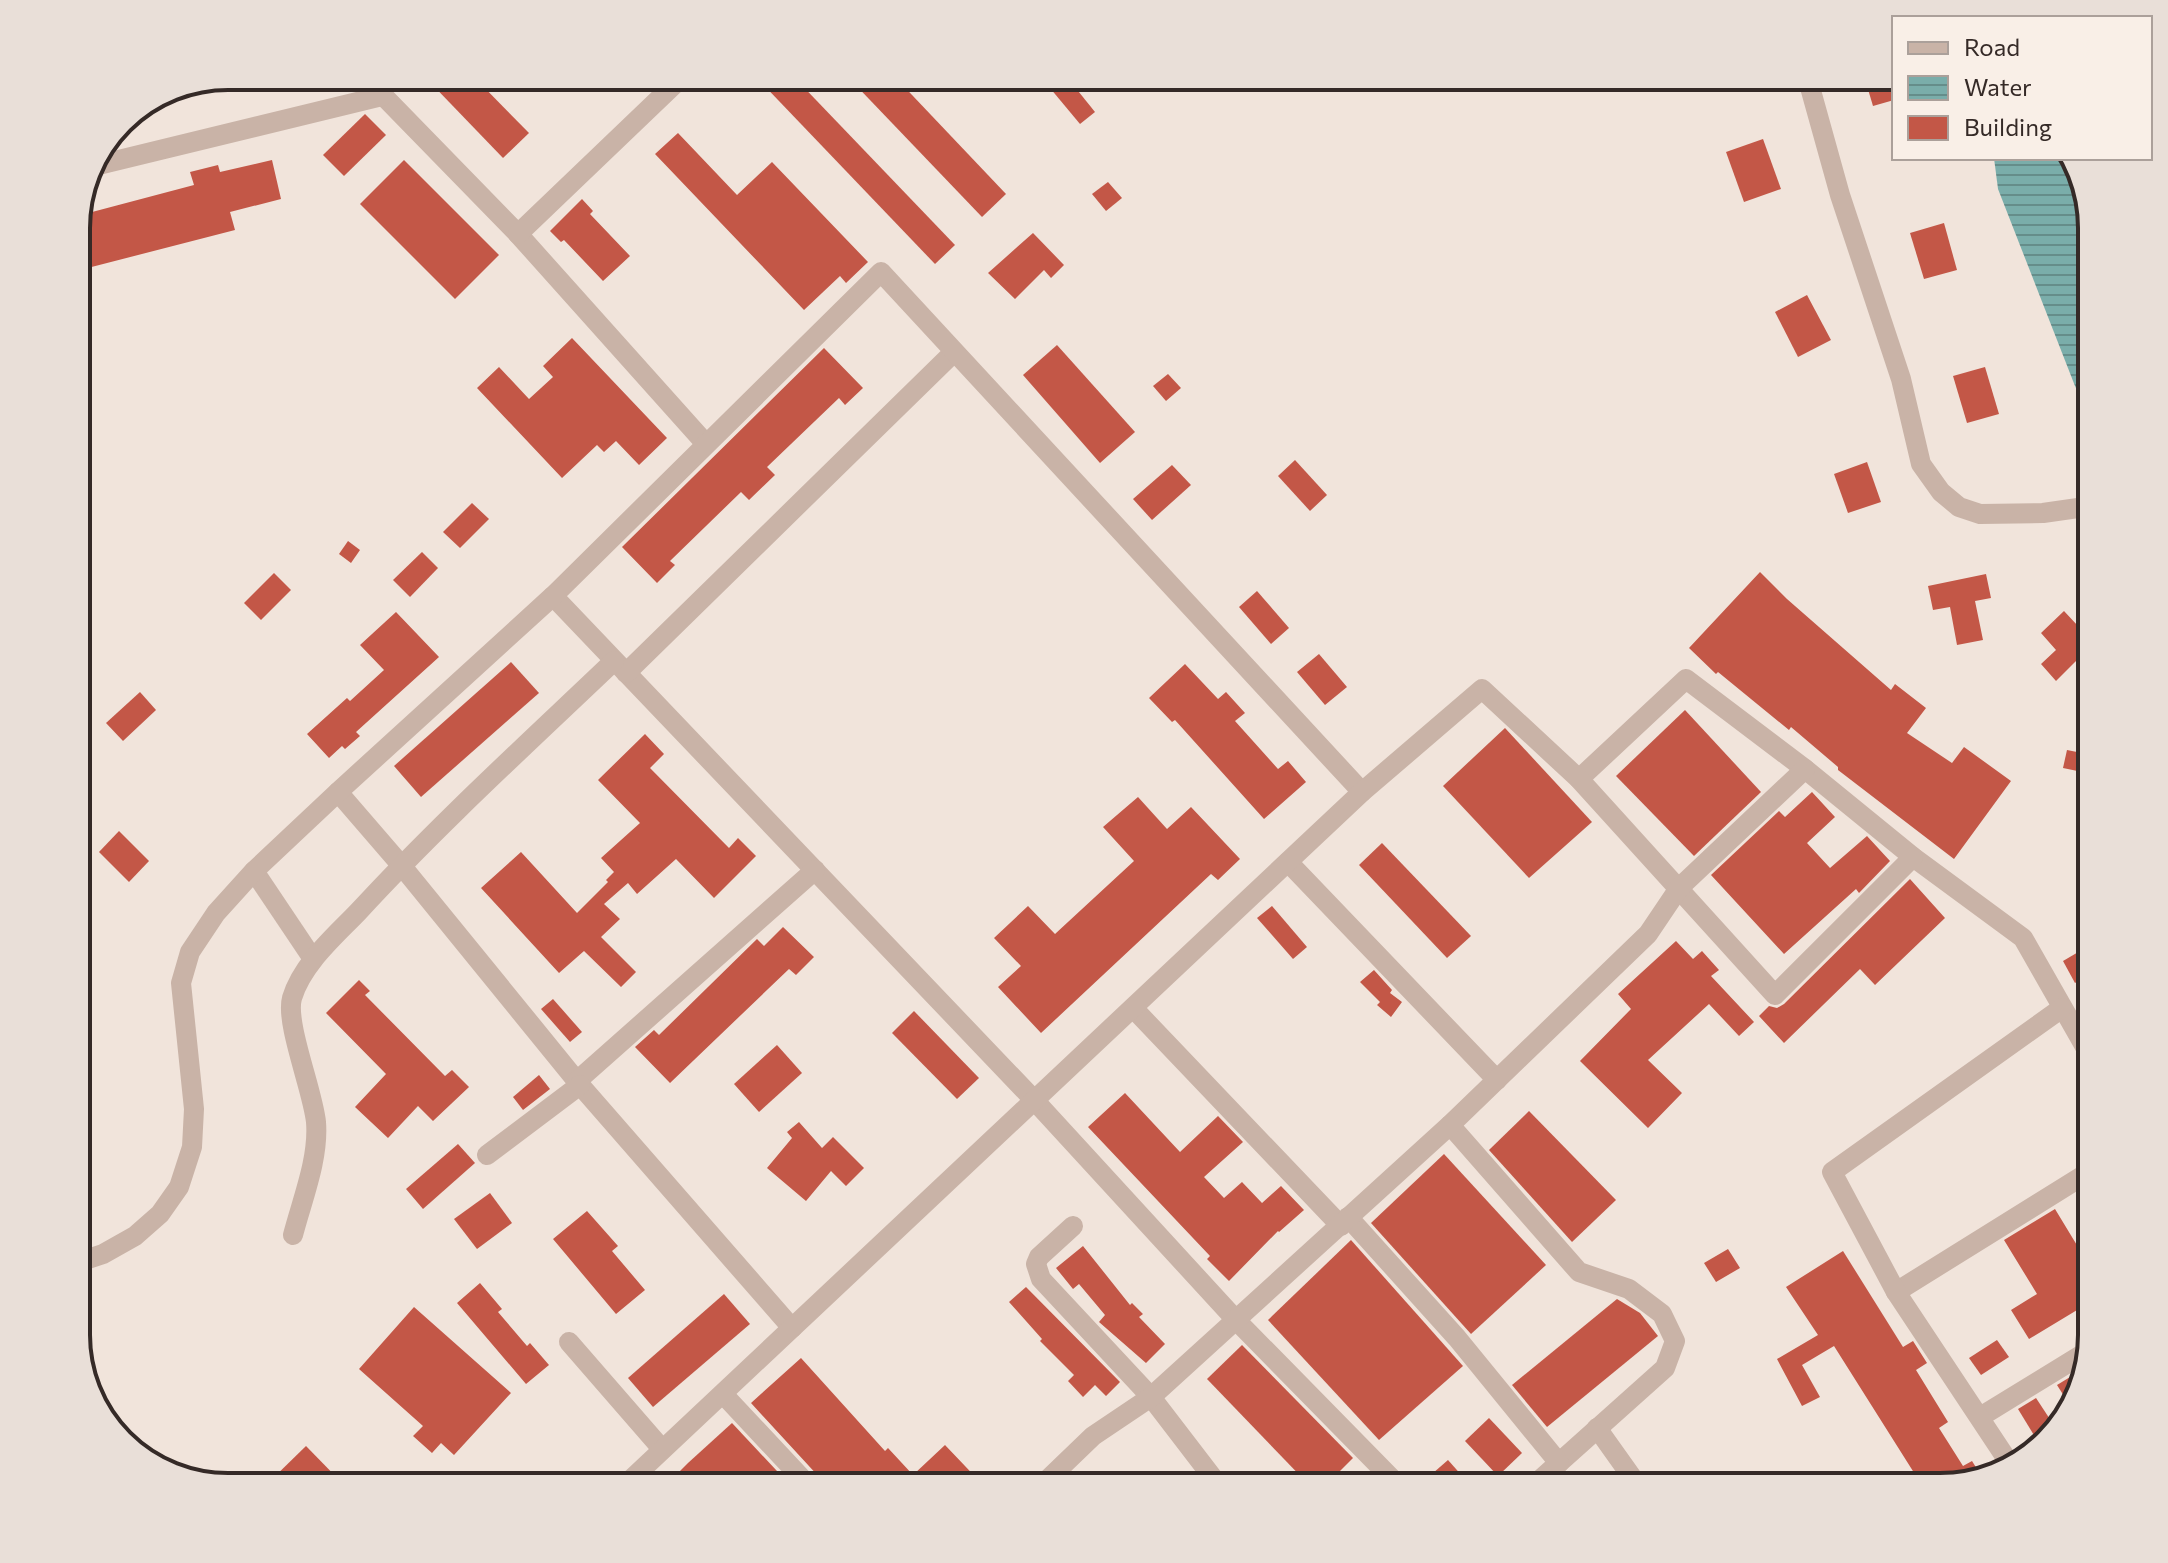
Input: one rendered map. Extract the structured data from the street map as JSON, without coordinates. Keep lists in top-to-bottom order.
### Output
{
  "legend": ["Road", "Water", "Building"]
}
